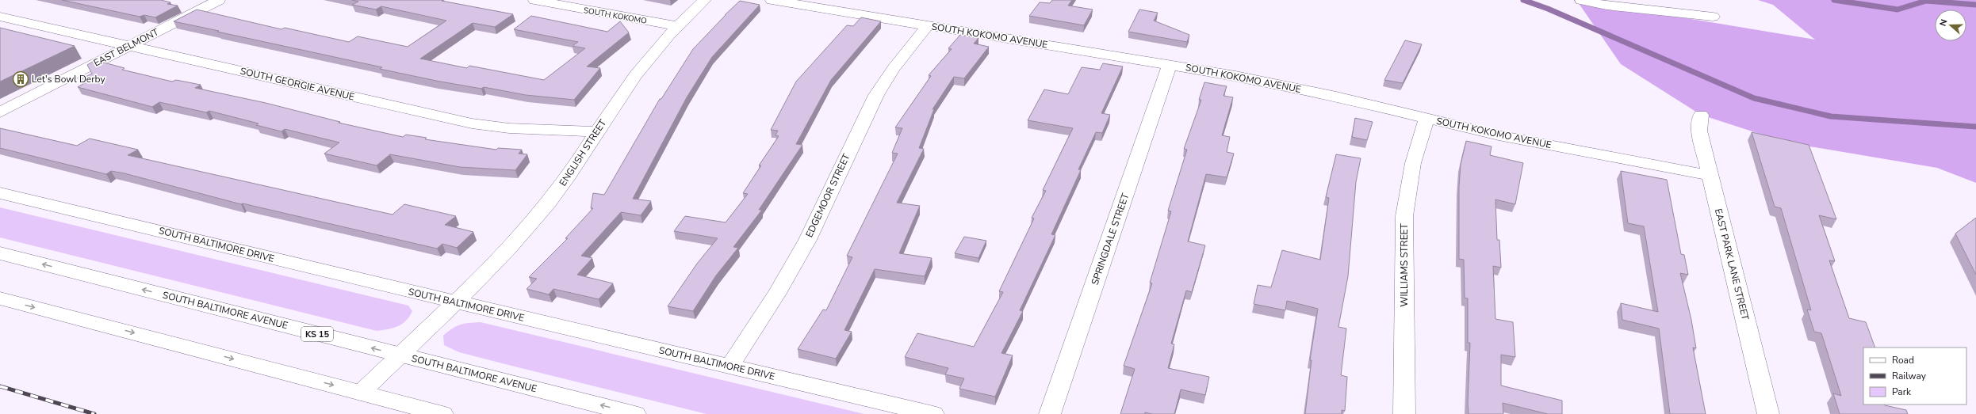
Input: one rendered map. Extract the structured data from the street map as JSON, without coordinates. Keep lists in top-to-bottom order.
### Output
{
  "streets": {
    "street": [
      "SOUTH KOKOMO",
      "SOUTH KOKOMO AVENUE",
      "EAST BELMONT",
      "SOUTH GEORGIE AVENUE",
      "ENGLISH STREET",
      "EDGEMOOR STREET",
      "SPRINGDALE STREET",
      "SOUTH BALTIMORE DRIVE",
      "EAST PARK LANE STREET",
      "WILLIAMS STREET",
      "SOUTH BALTIMORE AVENUE",
      "KS 15"
    ]
  },
  "crossings": [
    ["SOUTH KOKOMO", "ENGLISH STREET"],
    ["SOUTH KOKOMO AVENUE", "EDGEMOOR STREET"],
    ["SOUTH KOKOMO AVENUE", "SPRINGDALE STREET"],
    ["SOUTH KOKOMO AVENUE", "EAST PARK LANE STREET"],
    ["SOUTH KOKOMO AVENUE", "WILLIAMS STREET"],
    ["EAST BELMONT", "SOUTH GEORGIE AVENUE"],
    ["SOUTH GEORGIE AVENUE", "ENGLISH STREET"],
    ["ENGLISH STREET", "SOUTH BALTIMORE DRIVE"],
    ["ENGLISH STREET", "SOUTH BALTIMORE AVENUE"],
    ["EDGEMOOR STREET", "SOUTH BALTIMORE DRIVE"]
  ],
  "places": {
    "building": ["Let's Bowl Derby"]
  },
  "legend": ["Road", "Railway", "Park"],
  "north": "left"
}
